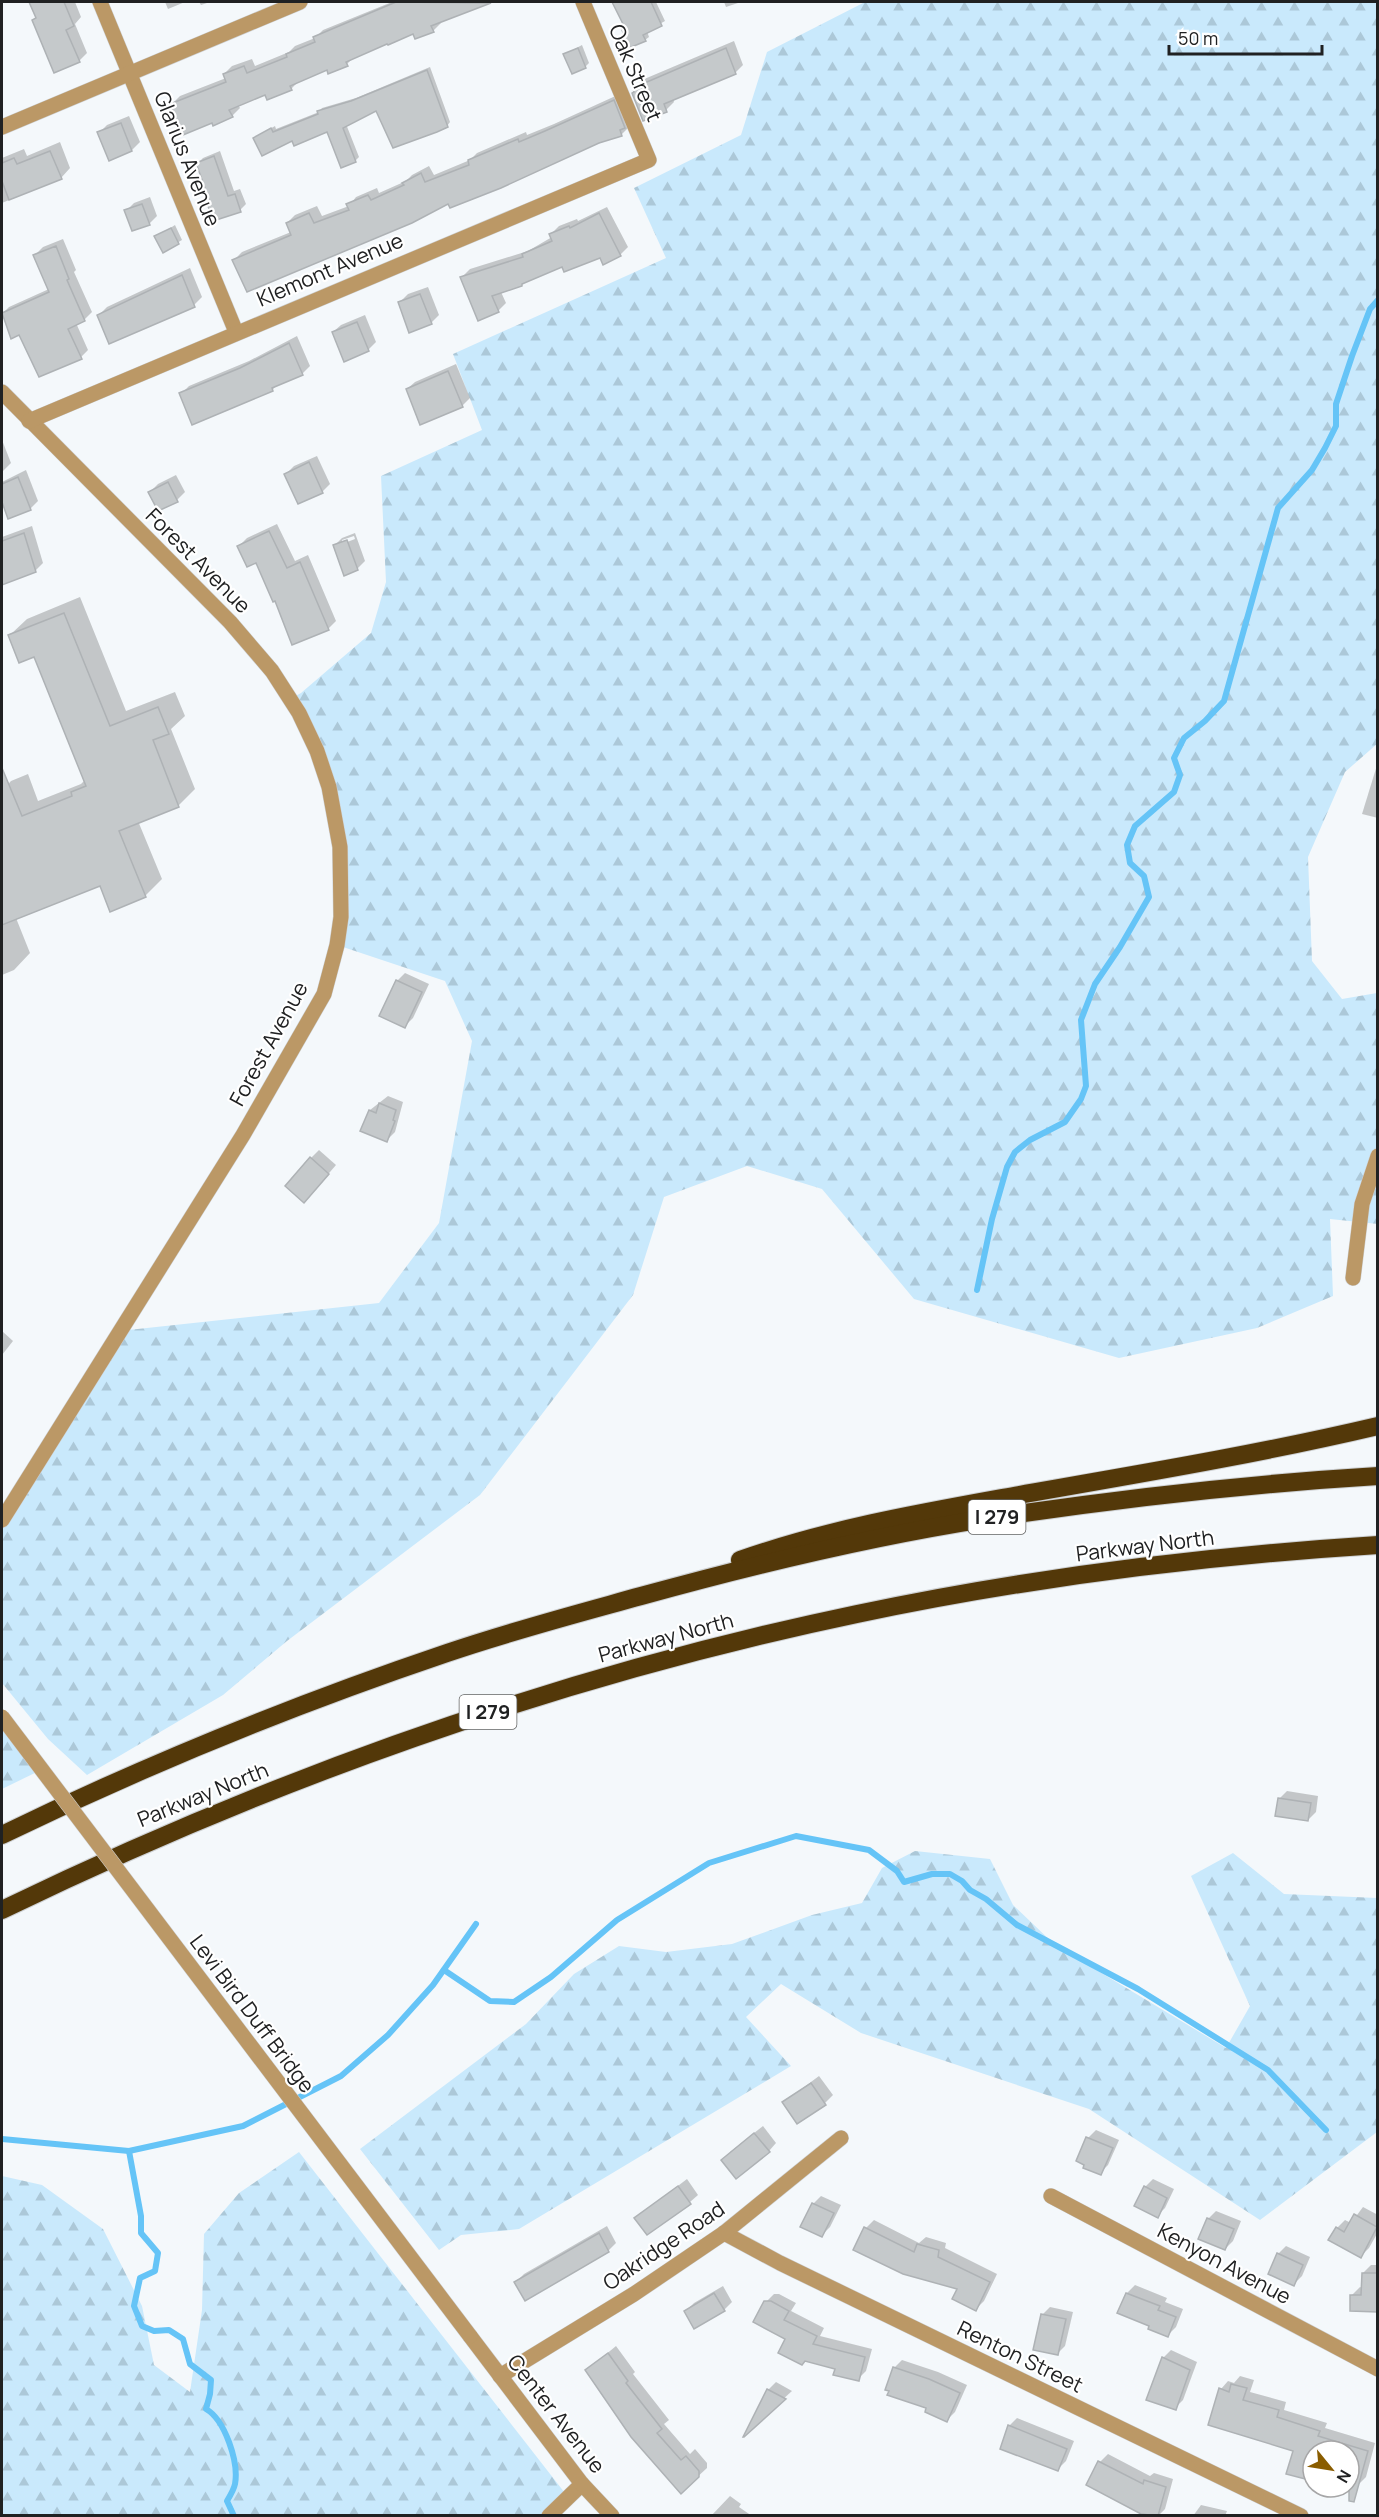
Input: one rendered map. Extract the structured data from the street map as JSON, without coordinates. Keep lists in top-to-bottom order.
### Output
{
  "streets": {
    "highway": ["I 279", "Parkway North"],
    "street": [
      "Oak Street",
      "Glarius Avenue",
      "Klemont Avenue",
      "Forest Avenue",
      "Levi Bird Duff Bridge",
      "Oakridge Road",
      "Kenyon Avenue",
      "Renton Street",
      "Center Avenue"
    ]
  },
  "crossings": [
    ["Oak Street", "Klemont Avenue"],
    ["Glarius Avenue", "Klemont Avenue"],
    ["Klemont Avenue", "Forest Avenue"],
    ["Levi Bird Duff Bridge", "Center Avenue"],
    ["Oakridge Road", "Renton Street"],
    ["Oakridge Road", "Center Avenue"]
  ],
  "scale_bar": "50 m",
  "north": "bottom right"
}
